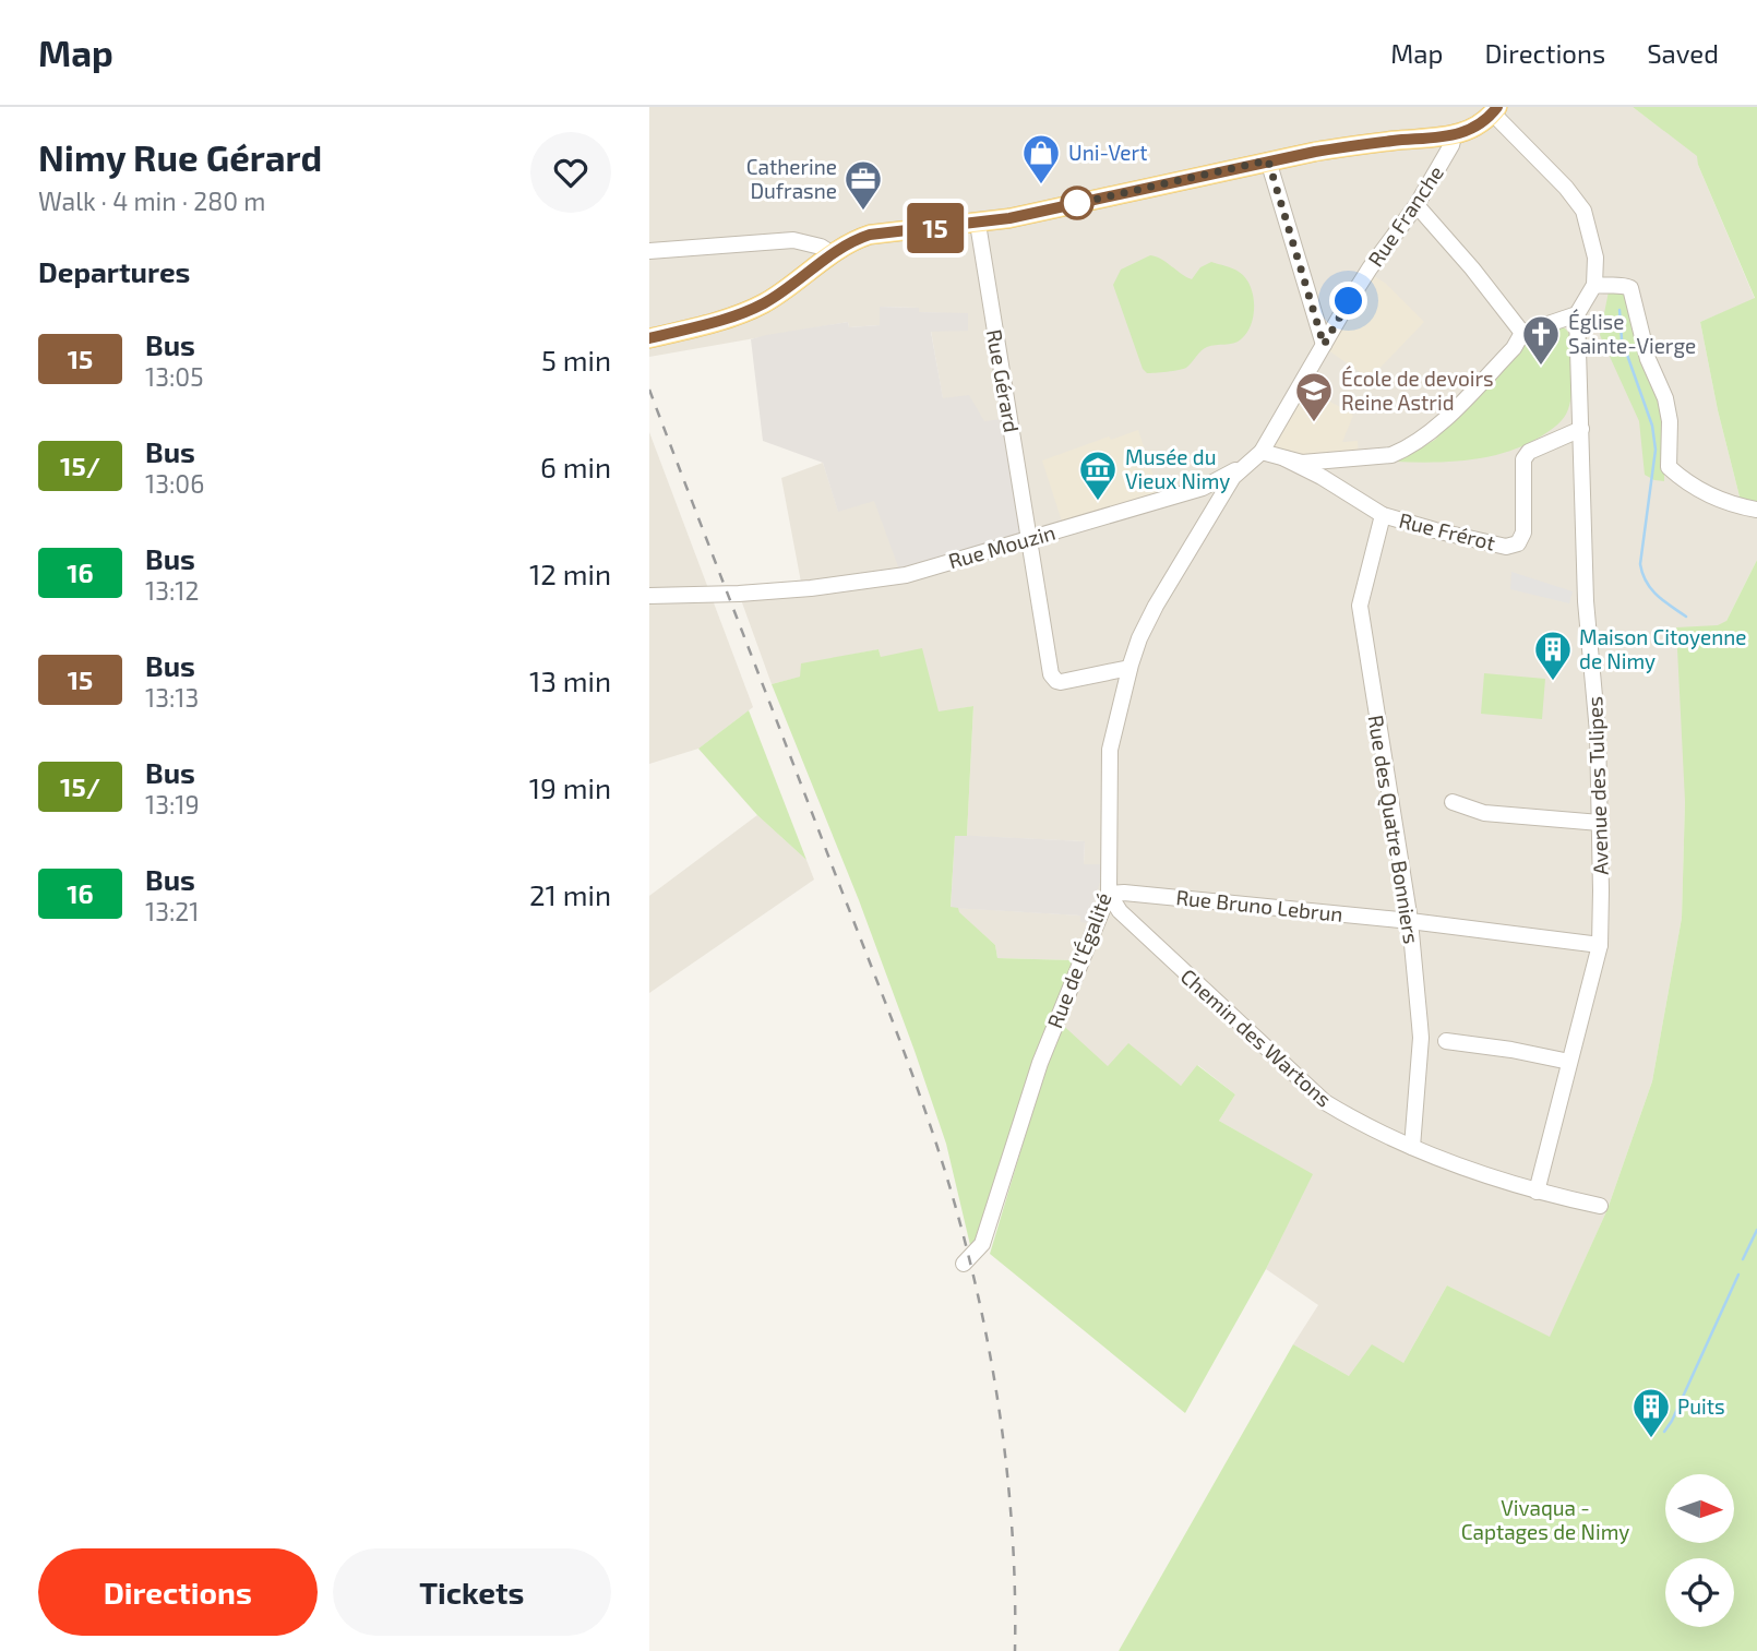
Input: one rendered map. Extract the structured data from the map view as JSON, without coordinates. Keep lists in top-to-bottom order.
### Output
{
  "streets": {
    "street": [
      "Rue Franche",
      "Rue Gérard",
      "Rue Frérot",
      "Rue Mouzin",
      "Avenue des Tulipes",
      "Rue des Quatre Bonniers",
      "Rue Bruno Lebrun",
      "Rue de l'Égalité",
      "Chemin des Wartons"
    ]
  },
  "crossings": [
    ["Rue Franche", "Rue Mouzin"],
    ["Rue Franche", "Rue de l'Égalité"],
    ["Rue Gérard", "Rue Mouzin"],
    ["Rue Gérard", "Rue de l'Égalité"],
    ["Rue Frérot", "Avenue des Tulipes"],
    ["Rue Frérot", "Rue des Quatre Bonniers"],
    ["Rue Mouzin", "Rue de l'Égalité"],
    ["Avenue des Tulipes", "Rue Bruno Lebrun"],
    ["Avenue des Tulipes", "Chemin des Wartons"],
    ["Rue des Quatre Bonniers", "Rue Bruno Lebrun"],
    ["Rue des Quatre Bonniers", "Chemin des Wartons"],
    ["Rue Bruno Lebrun", "Rue de l'Égalité"],
    ["Rue Bruno Lebrun", "Chemin des Wartons"],
    ["Rue de l'Égalité", "Chemin des Wartons"]
  ],
  "parks": ["Vivaqua - Captages de Nimy"],
  "places": {
    "shop": ["Uni-Vert"],
    "office": ["Catherine Dufrasne"],
    "church": ["Église Sainte-Vierge"],
    "school or university": ["École de devoirs Reine Astrid"],
    "museum": ["Musée du Vieux Nimy"],
    "building": ["Maison Citoyenne de Nimy", "Puits"]
  },
  "lines": ["bus line 15"],
  "north": "right",
  "page": {
    "header": "Map",
    "nav": ["Map", "Directions", "Saved"],
    "heading": [
      ["Nimy Rue Gérard", "Walk · 4 min · 280 m"],
      "Departures"
    ],
    "on_map": "15",
    "list": [
      {
        "mark": "15",
        "name": "Bus",
        "note": "13:05",
        "value": "5 min"
      },
      {
        "mark": "15/",
        "name": "Bus",
        "note": "13:06",
        "value": "6 min"
      },
      {
        "mark": "16",
        "name": "Bus",
        "note": "13:12",
        "value": "12 min"
      },
      {
        "mark": "15",
        "name": "Bus",
        "note": "13:13",
        "value": "13 min"
      },
      {
        "mark": "15/",
        "name": "Bus",
        "note": "13:19",
        "value": "19 min"
      },
      {
        "mark": "16",
        "name": "Bus",
        "note": "13:21",
        "value": "21 min"
      }
    ],
    "buttons": ["Directions", "Tickets"]
  }
}
